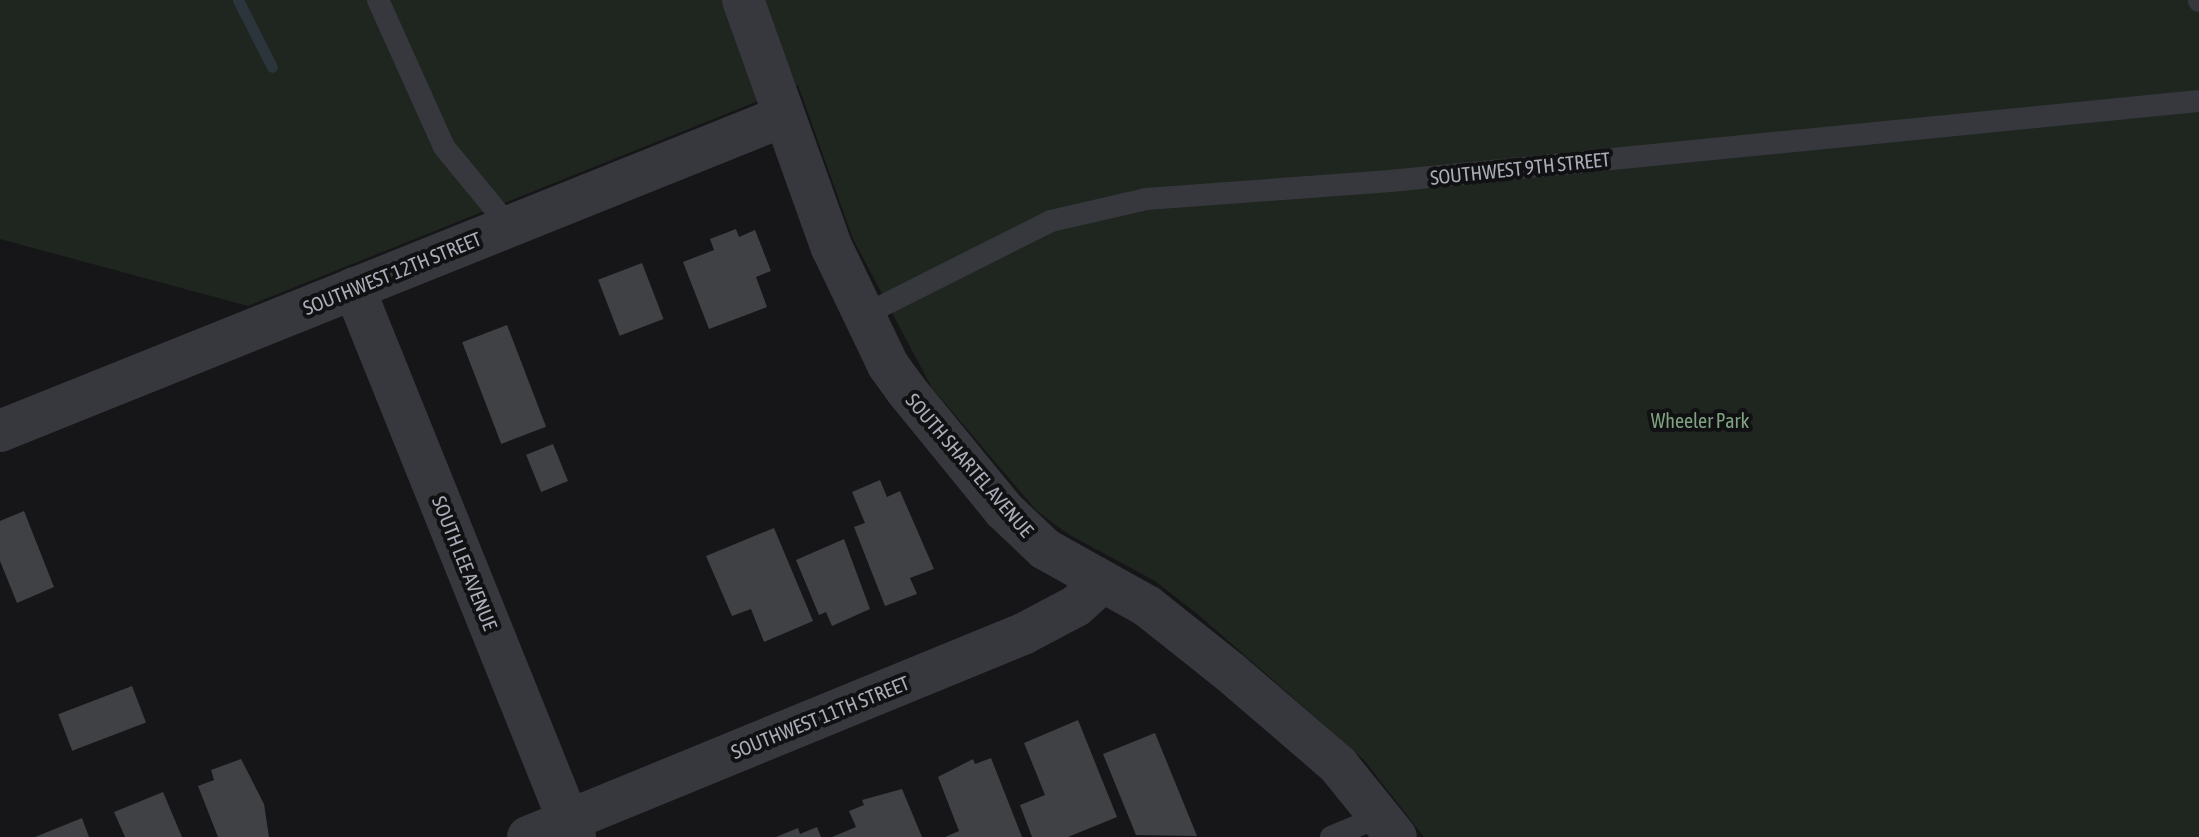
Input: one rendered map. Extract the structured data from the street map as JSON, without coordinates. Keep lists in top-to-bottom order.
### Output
{
  "streets": {
    "street": [
      "SOUTHWEST 12TH STREET",
      "SOUTH SHARTEL AVENUE",
      "SOUTH LEE AVENUE",
      "SOUTHWEST 11TH STREET"
    ],
    "lane": ["SOUTHWEST 9TH STREET"]
  },
  "crossings": [
    ["SOUTHWEST 9TH STREET", "SOUTH SHARTEL AVENUE"],
    ["SOUTHWEST 12TH STREET", "SOUTH SHARTEL AVENUE"],
    ["SOUTHWEST 12TH STREET", "SOUTH LEE AVENUE"],
    ["SOUTH SHARTEL AVENUE", "SOUTHWEST 11TH STREET"],
    ["SOUTH LEE AVENUE", "SOUTHWEST 11TH STREET"]
  ],
  "parks": ["Wheeler Park"]
}
